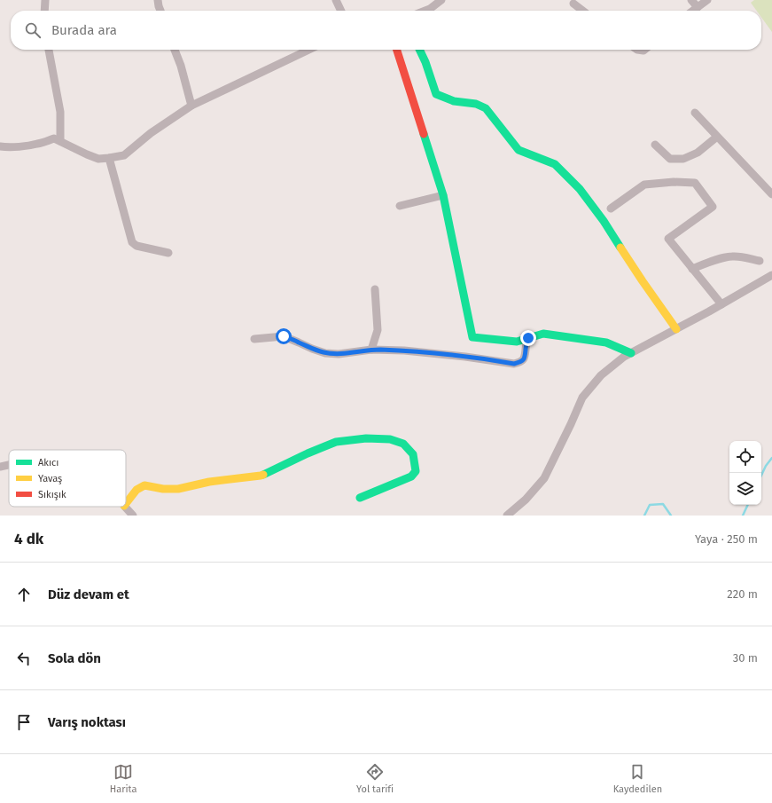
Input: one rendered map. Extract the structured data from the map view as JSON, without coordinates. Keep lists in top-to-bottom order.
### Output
{
  "legend": ["Akıcı", "Yavaş", "Sıkışık"],
  "page": {
    "search": "Burada ara",
    "heading": ["4 dk", "Yaya · 250 m"],
    "list": [
      ["Düz devam et", "220 m"],
      ["Sola dön", "30 m"],
      "Varış noktası"
    ],
    "nav": ["Harita", "Yol tarifi", "Kaydedilen"]
  }
}
